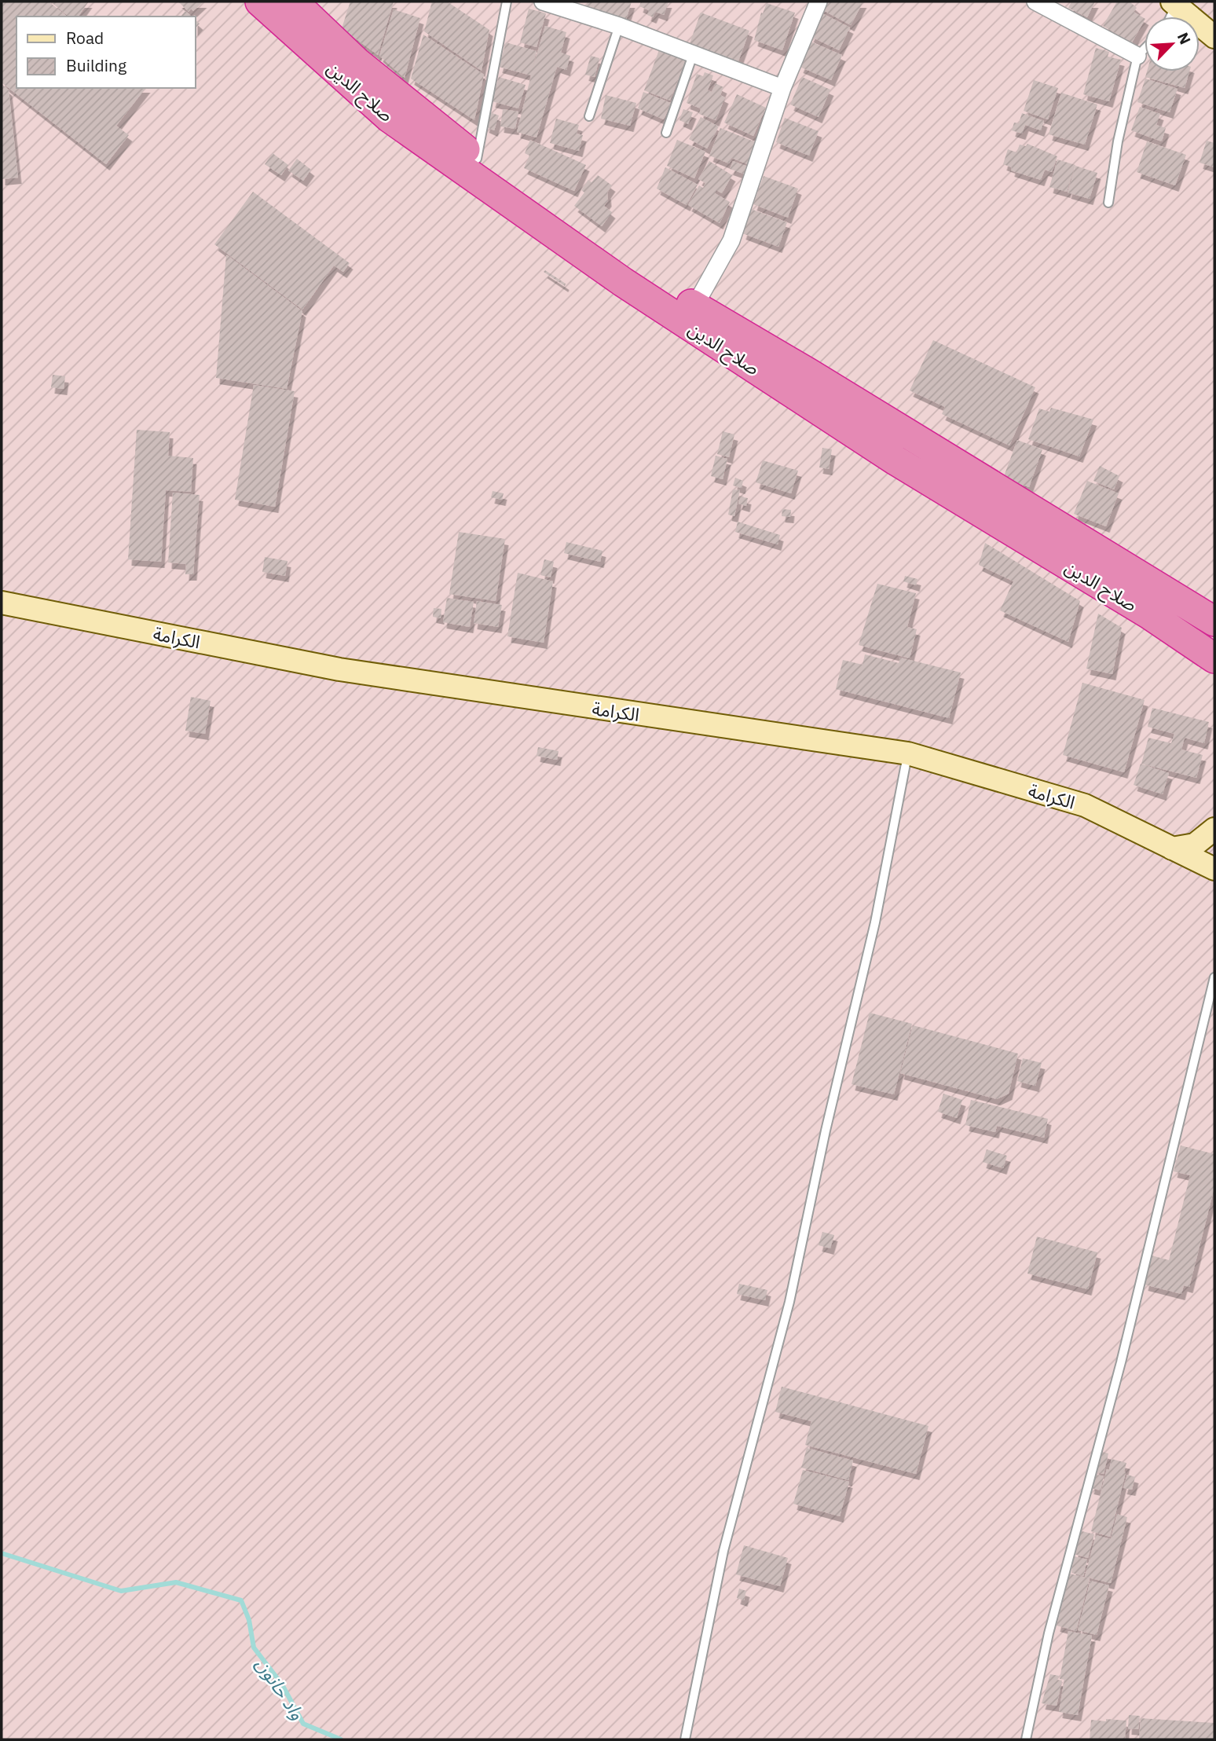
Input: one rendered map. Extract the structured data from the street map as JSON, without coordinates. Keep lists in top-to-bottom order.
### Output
{
  "streets": {
    "highway": ["صلاح الدين"],
    "main road": ["الكرامة"]
  },
  "water": ["واد حانون"],
  "legend": ["Road", "Building"],
  "north": "top right"
}
